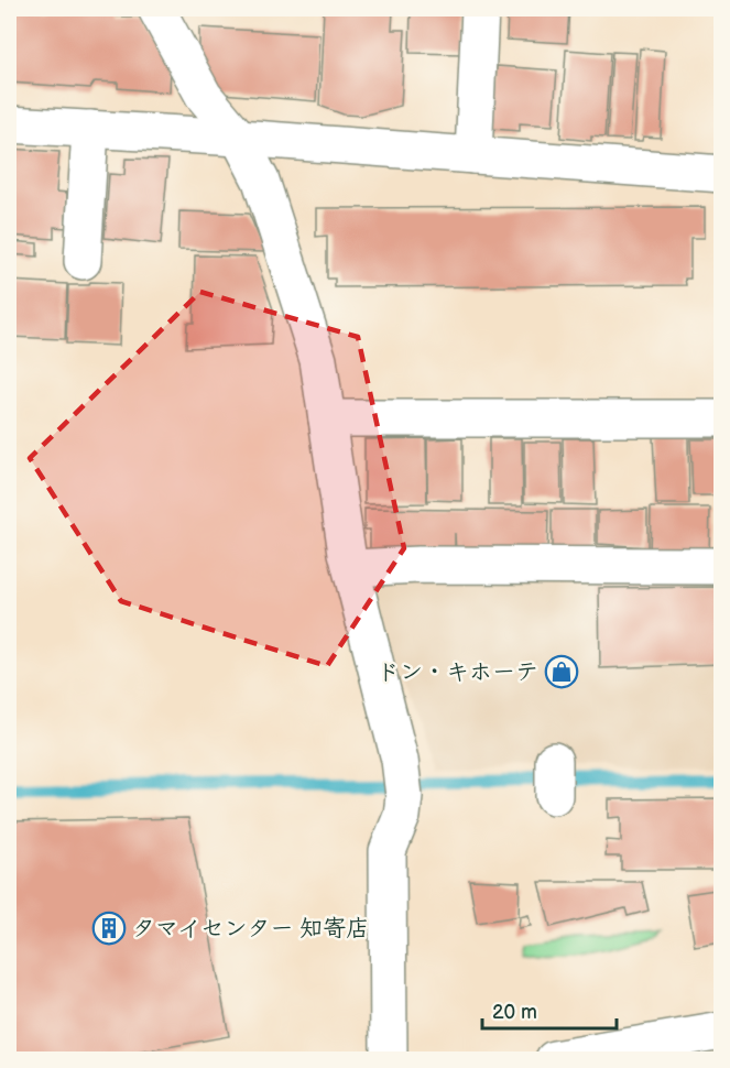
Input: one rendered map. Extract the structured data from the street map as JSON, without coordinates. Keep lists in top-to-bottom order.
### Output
{
  "places": {
    "shop": ["ドン・キホーテ"],
    "building": ["タマイセンター 知寄店"]
  },
  "scale_bar": "20 m"
}
